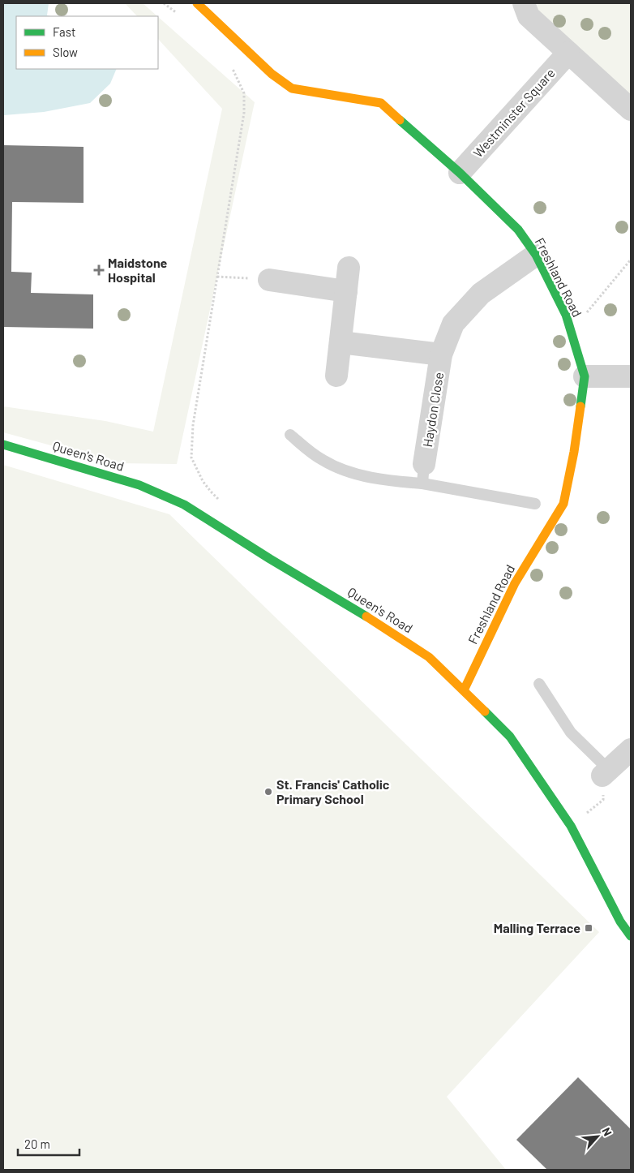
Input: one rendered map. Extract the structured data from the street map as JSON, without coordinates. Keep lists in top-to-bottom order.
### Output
{
  "streets": {
    "street": [
      "Westminster Square",
      "Freshland Road",
      "Haydon Close",
      "Queen's Road"
    ]
  },
  "crossings": [
    ["Westminster Square", "Freshland Road"],
    ["Freshland Road", "Haydon Close"],
    ["Freshland Road", "Queen's Road"]
  ],
  "places": {
    "health": ["Maidstone Hospital"],
    "other": ["St. Francis' Catholic Primary School"],
    "transit": ["Malling Terrace"]
  },
  "legend": ["Fast", "Slow"],
  "scale_bar": "20 m",
  "north": "top right"
}
